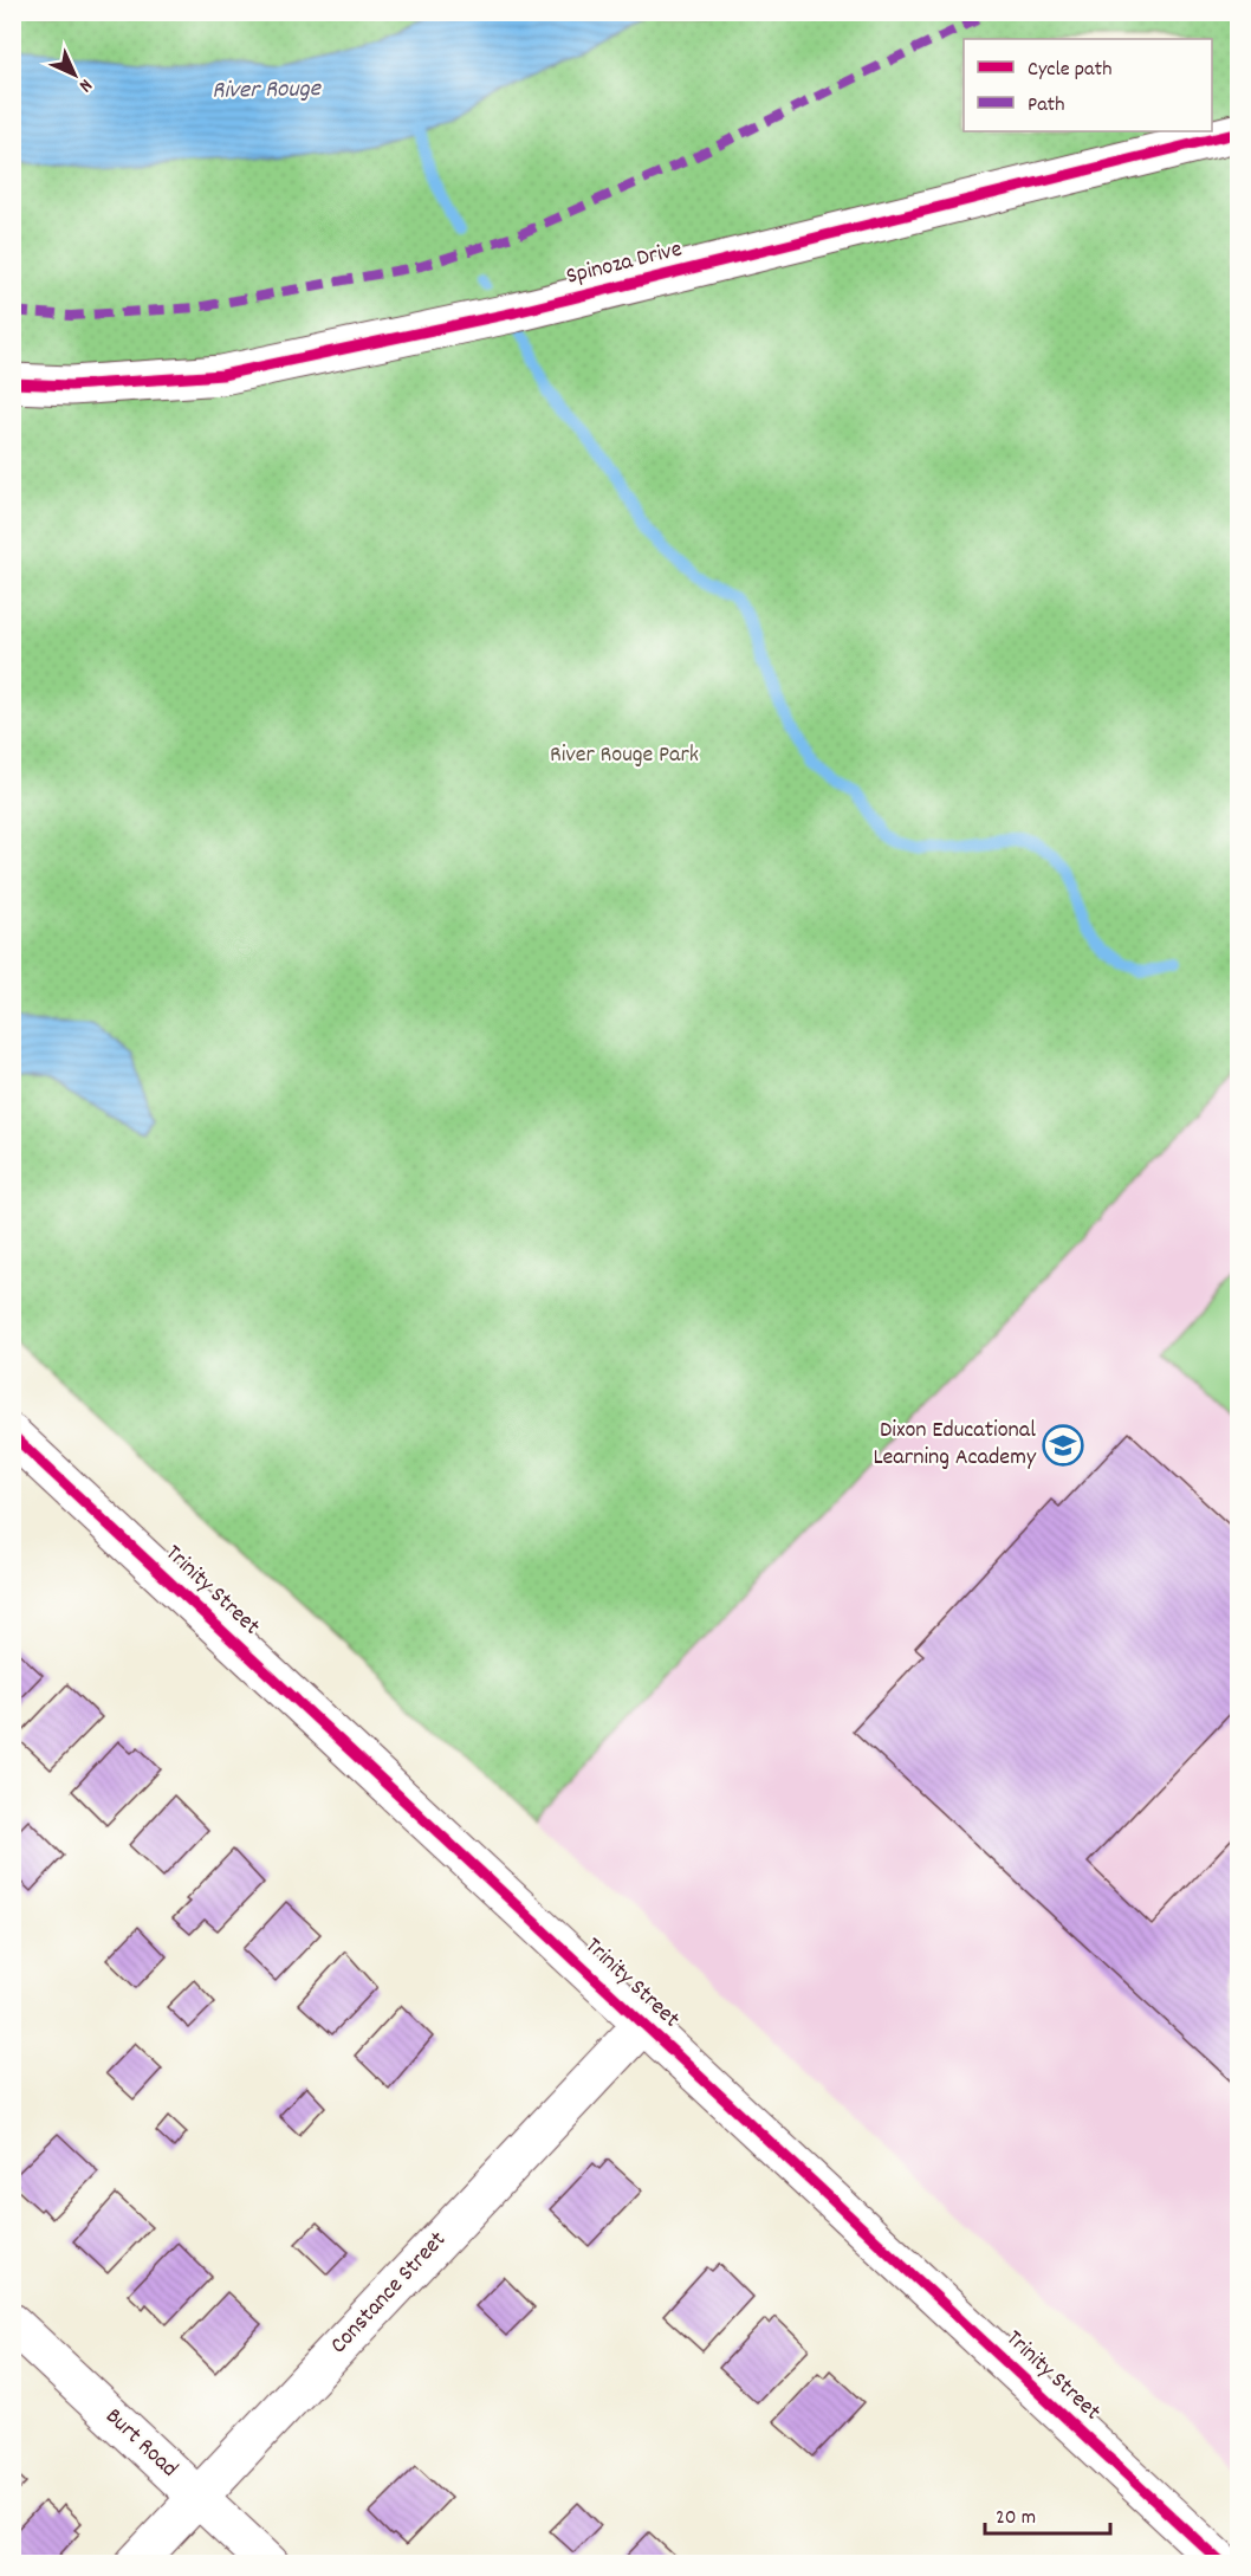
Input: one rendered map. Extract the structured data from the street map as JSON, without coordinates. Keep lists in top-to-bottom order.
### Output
{
  "streets": {
    "street": [
      "Spinoza Drive",
      "Trinity Street",
      "Constance Street",
      "Burt Road"
    ]
  },
  "crossings": [
    ["Trinity Street", "Constance Street"],
    ["Constance Street", "Burt Road"]
  ],
  "water": ["River Rouge"],
  "parks": ["River Rouge Park"],
  "places": {
    "school or university": ["Dixon Educational Learning Academy"]
  },
  "legend": ["Cycle path", "Path"],
  "scale_bar": "20 m",
  "north": "bottom right"
}
